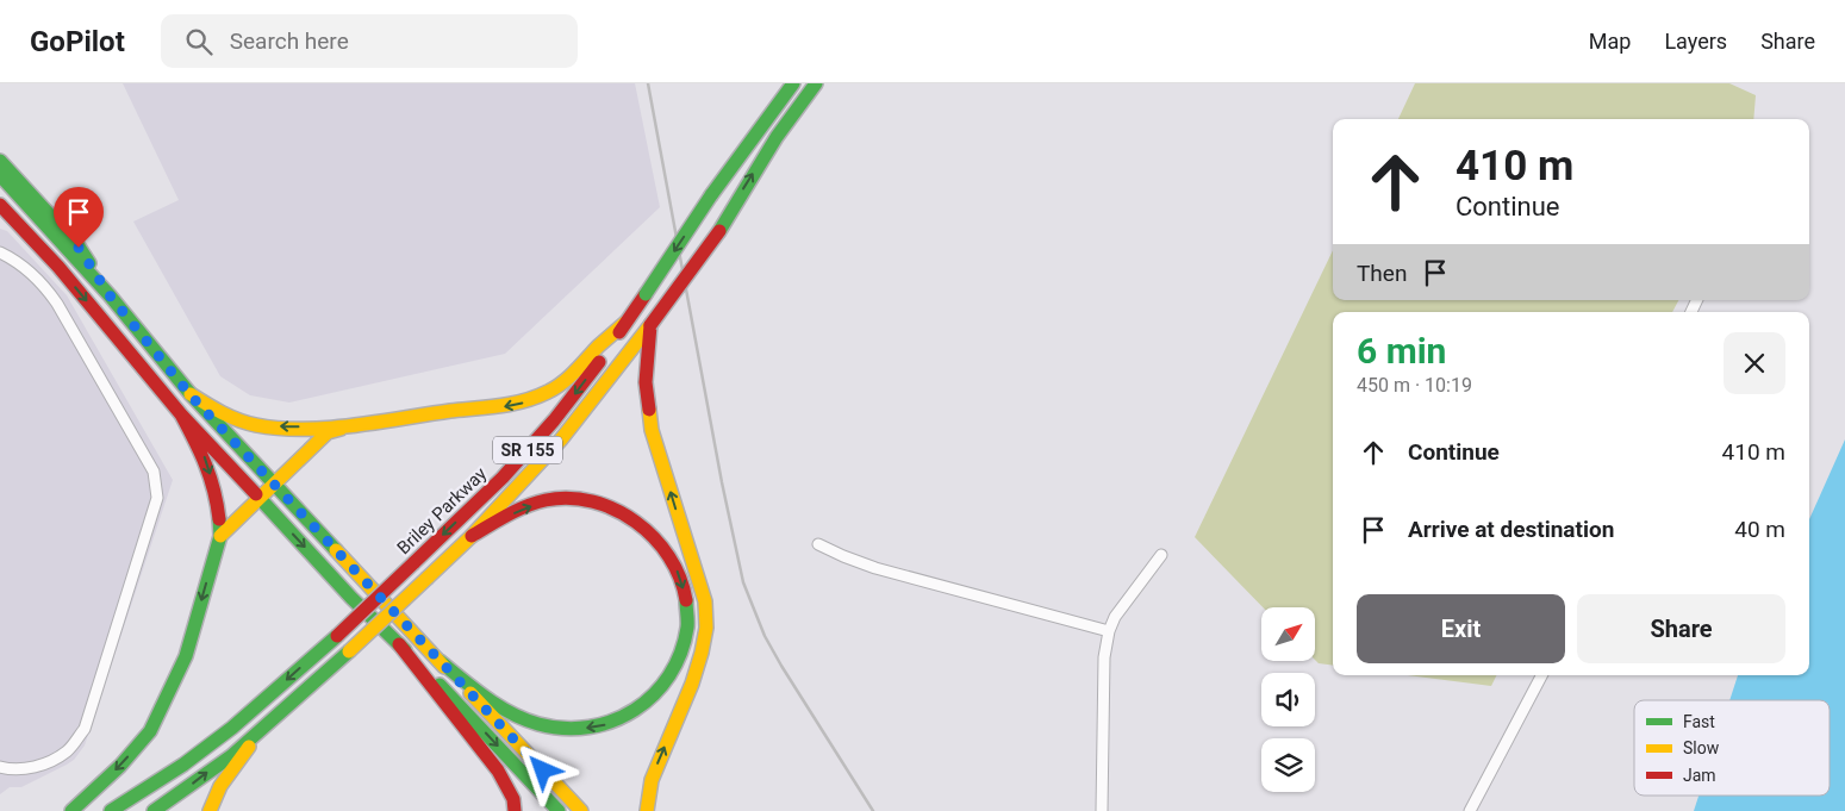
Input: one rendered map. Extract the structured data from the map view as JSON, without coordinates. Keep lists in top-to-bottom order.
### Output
{
  "streets": {
    "main road": ["SR 155", "Briley Parkway"]
  },
  "legend": ["Fast", "Slow", "Jam"],
  "north": "top right",
  "page": {
    "header": "GoPilot",
    "search": "Search here",
    "nav": ["Map", "Layers", "Share"],
    "turn": ["410 m", "Continue"],
    "then": "Then",
    "heading": ["6 min", "450 m · 10:19"],
    "list": [
      {
        "name": "Continue",
        "value": "410 m"
      },
      {
        "name": "Arrive at destination",
        "value": "40 m"
      }
    ],
    "buttons": ["Exit", "Share"]
  }
}
